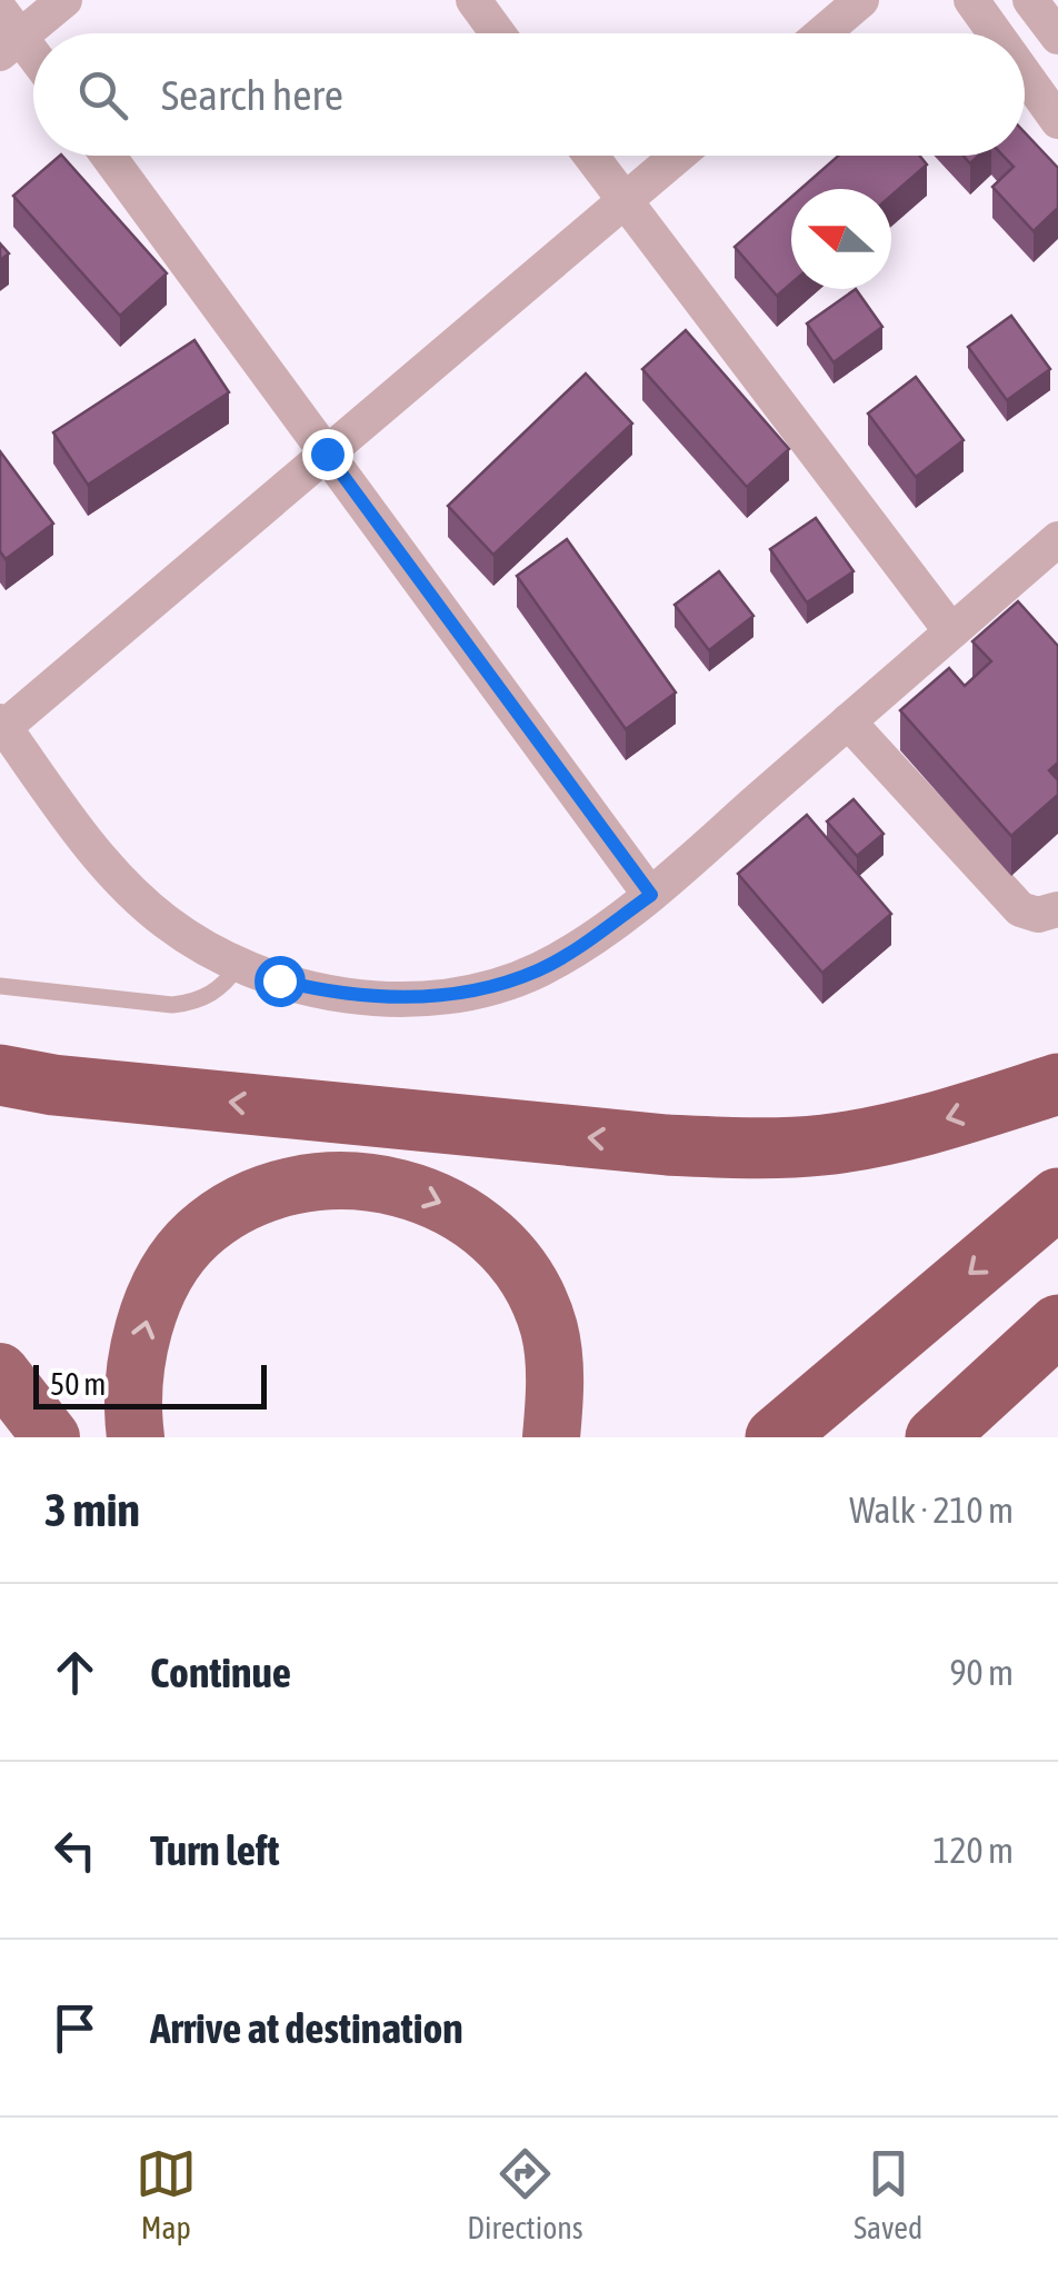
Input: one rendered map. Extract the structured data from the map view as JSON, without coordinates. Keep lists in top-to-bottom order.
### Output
{
  "scale_bar": "50 m",
  "north": "left",
  "page": {
    "search": "Search here",
    "scale": "50 m",
    "heading": ["3 min", "Walk · 210 m"],
    "list": [
      ["Continue", "90 m"],
      ["Turn left", "120 m"],
      "Arrive at destination"
    ],
    "nav": ["Map", "Directions", "Saved"]
  }
}
